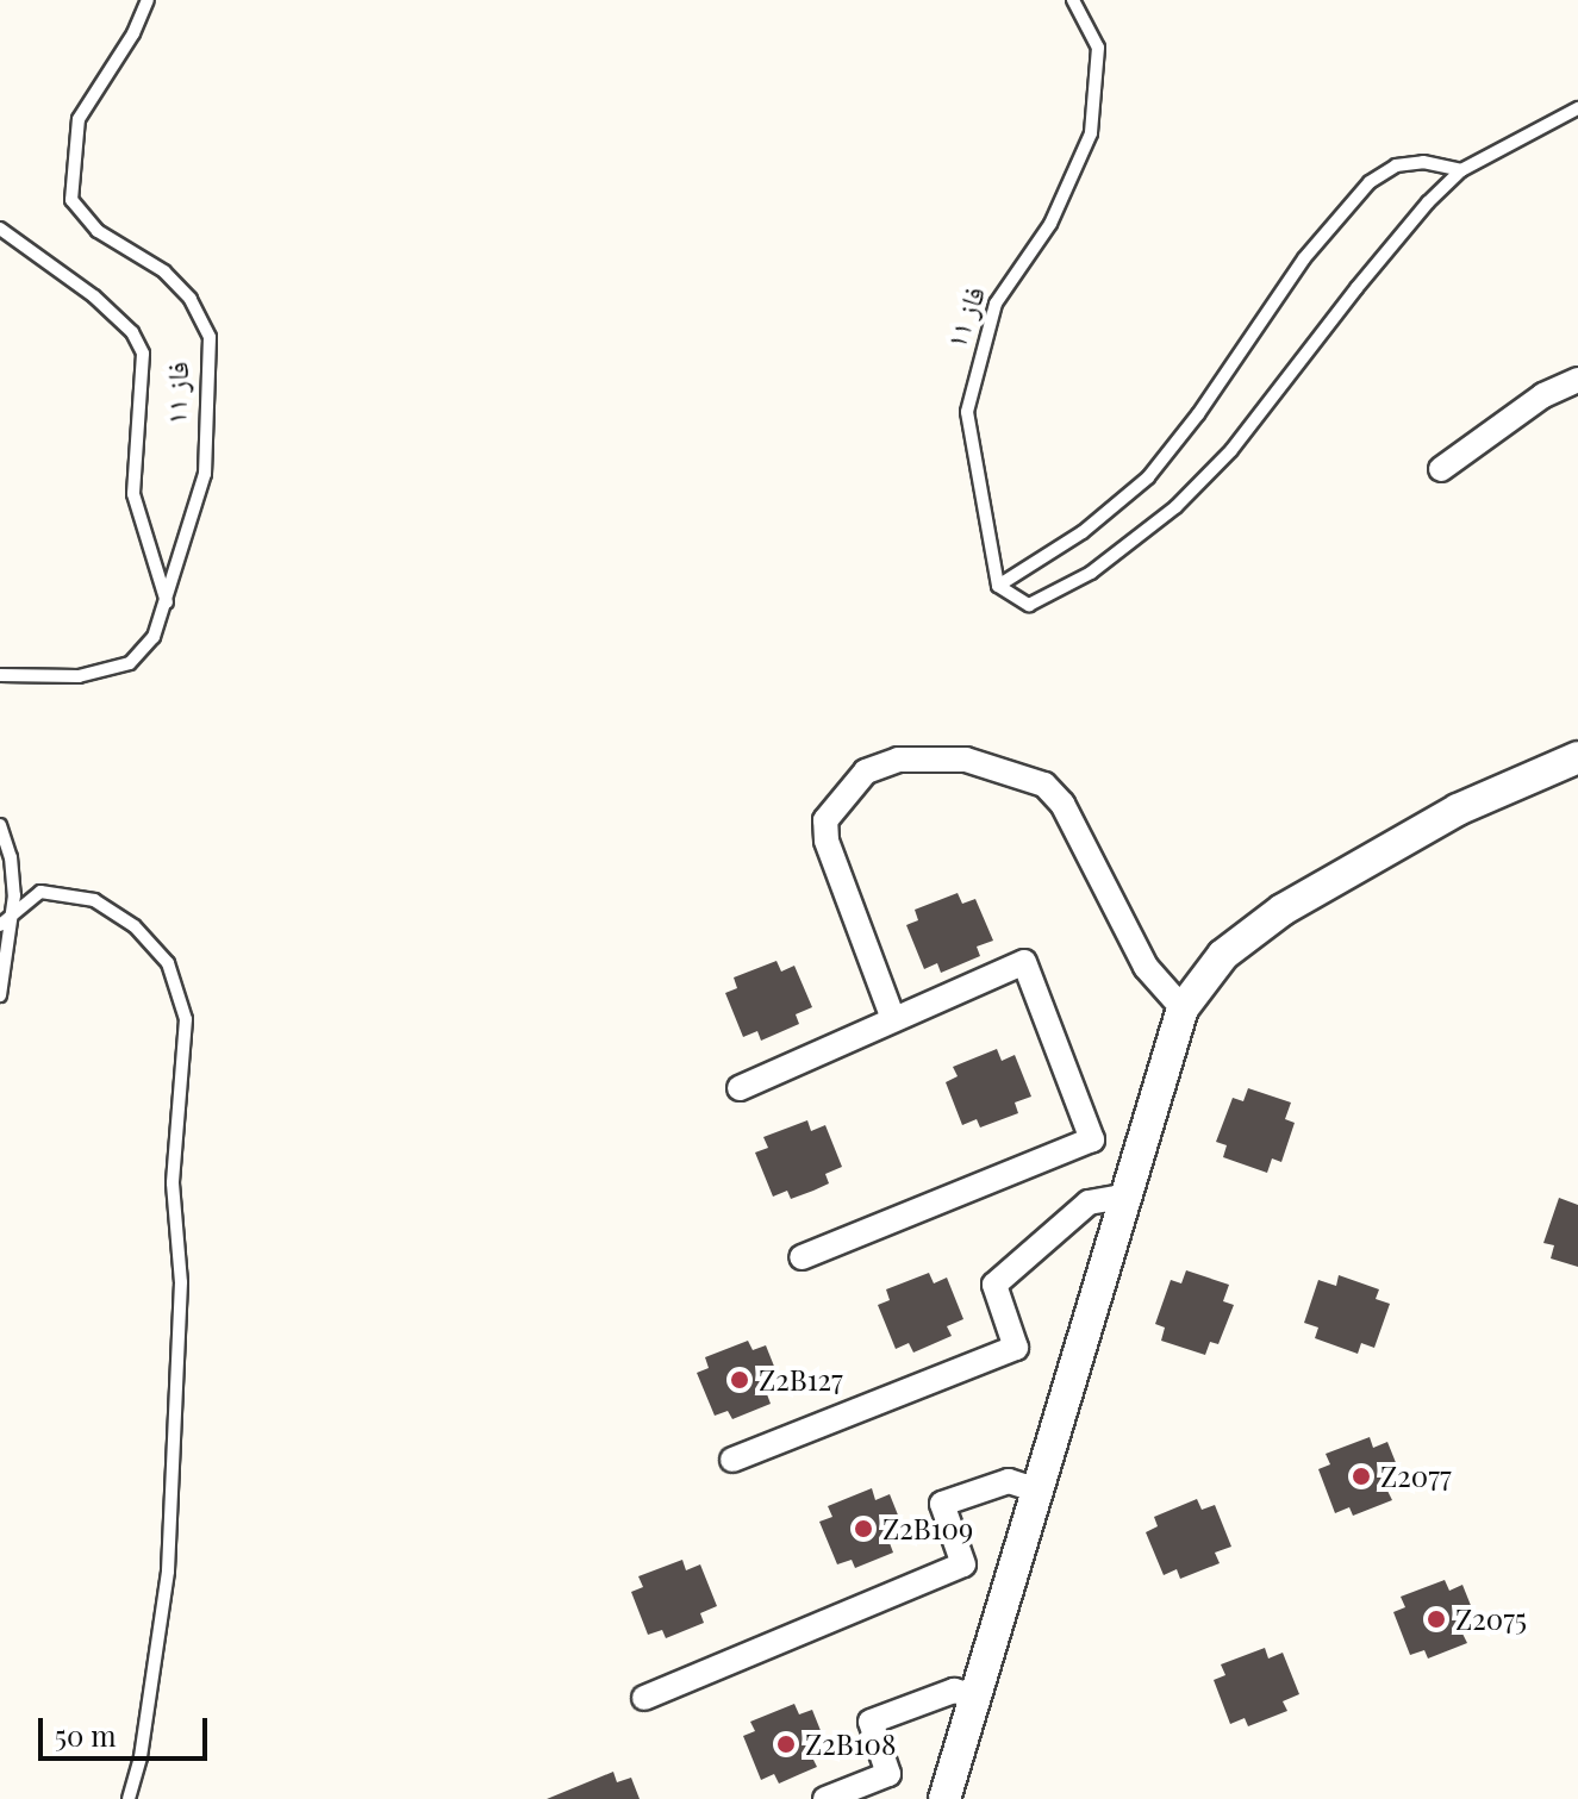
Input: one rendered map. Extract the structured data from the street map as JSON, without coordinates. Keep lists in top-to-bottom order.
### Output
{
  "streets": {
    "lane": ["فاز ۱۱"]
  },
  "places": [
    "Z2B127",
    "Z2077",
    "Z2B109",
    "Z2075",
    "Z2B108"
  ],
  "scale_bar": "50 m"
}
